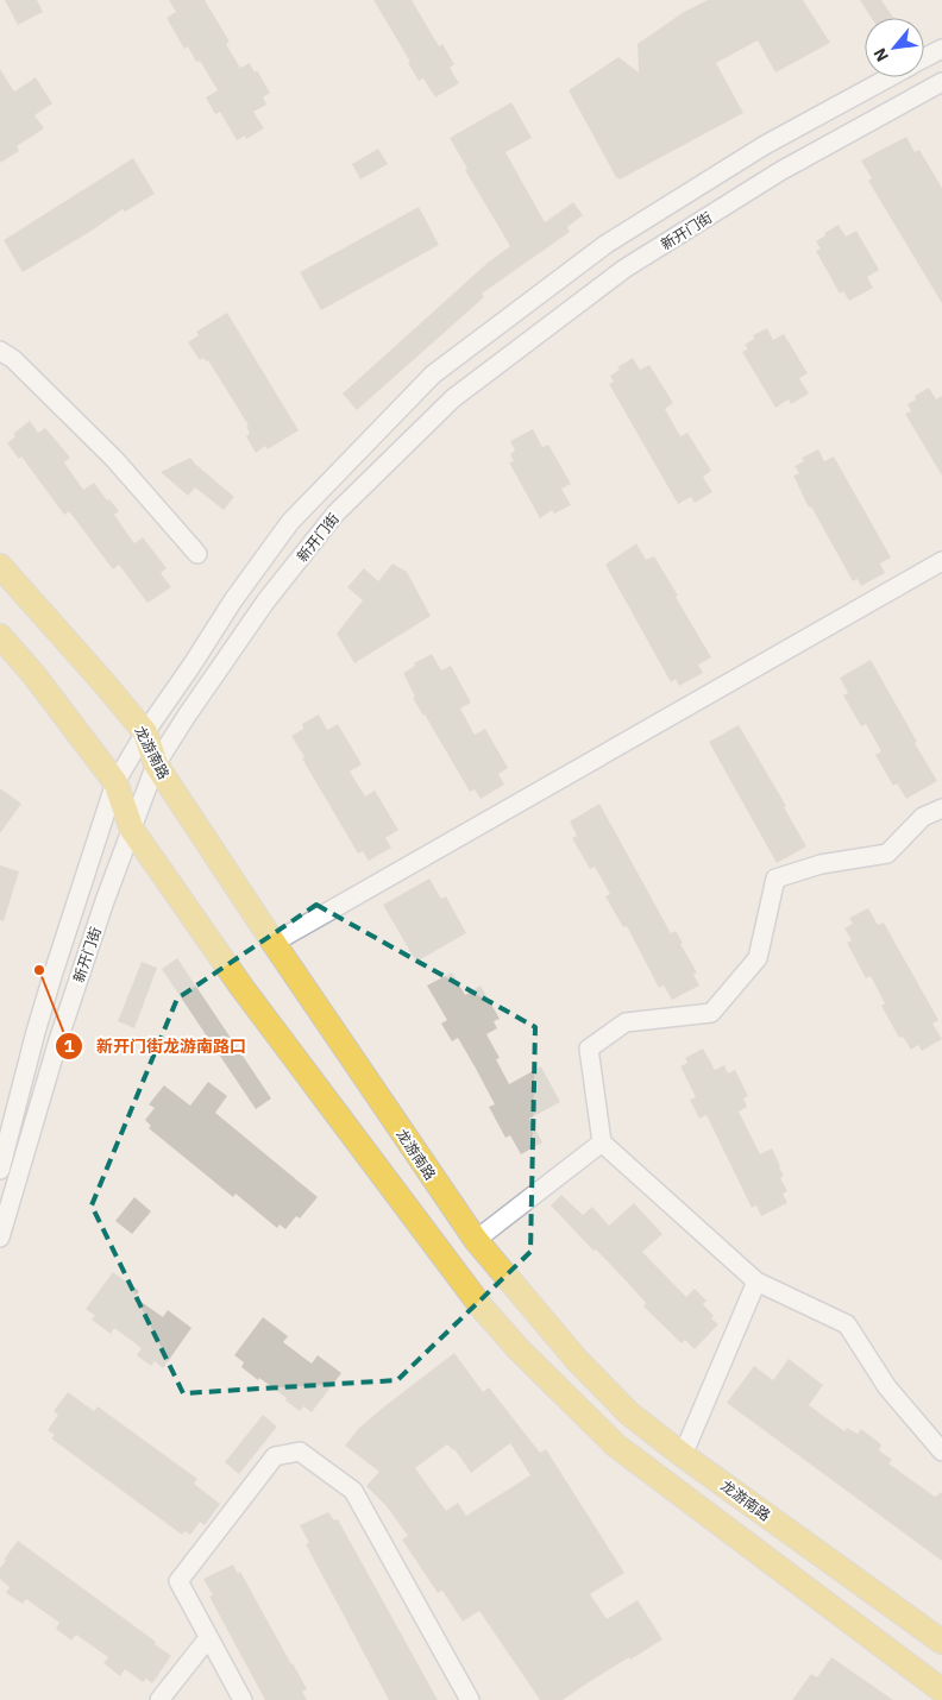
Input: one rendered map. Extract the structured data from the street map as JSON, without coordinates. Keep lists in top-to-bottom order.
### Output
{
  "streets": {
    "main road": ["龙游南路"],
    "street": ["新开门街"]
  },
  "crossings": [
    ["新开门街", "龙游南路"]
  ],
  "places": ["新开门街龙游南路口"],
  "north": "bottom left"
}
